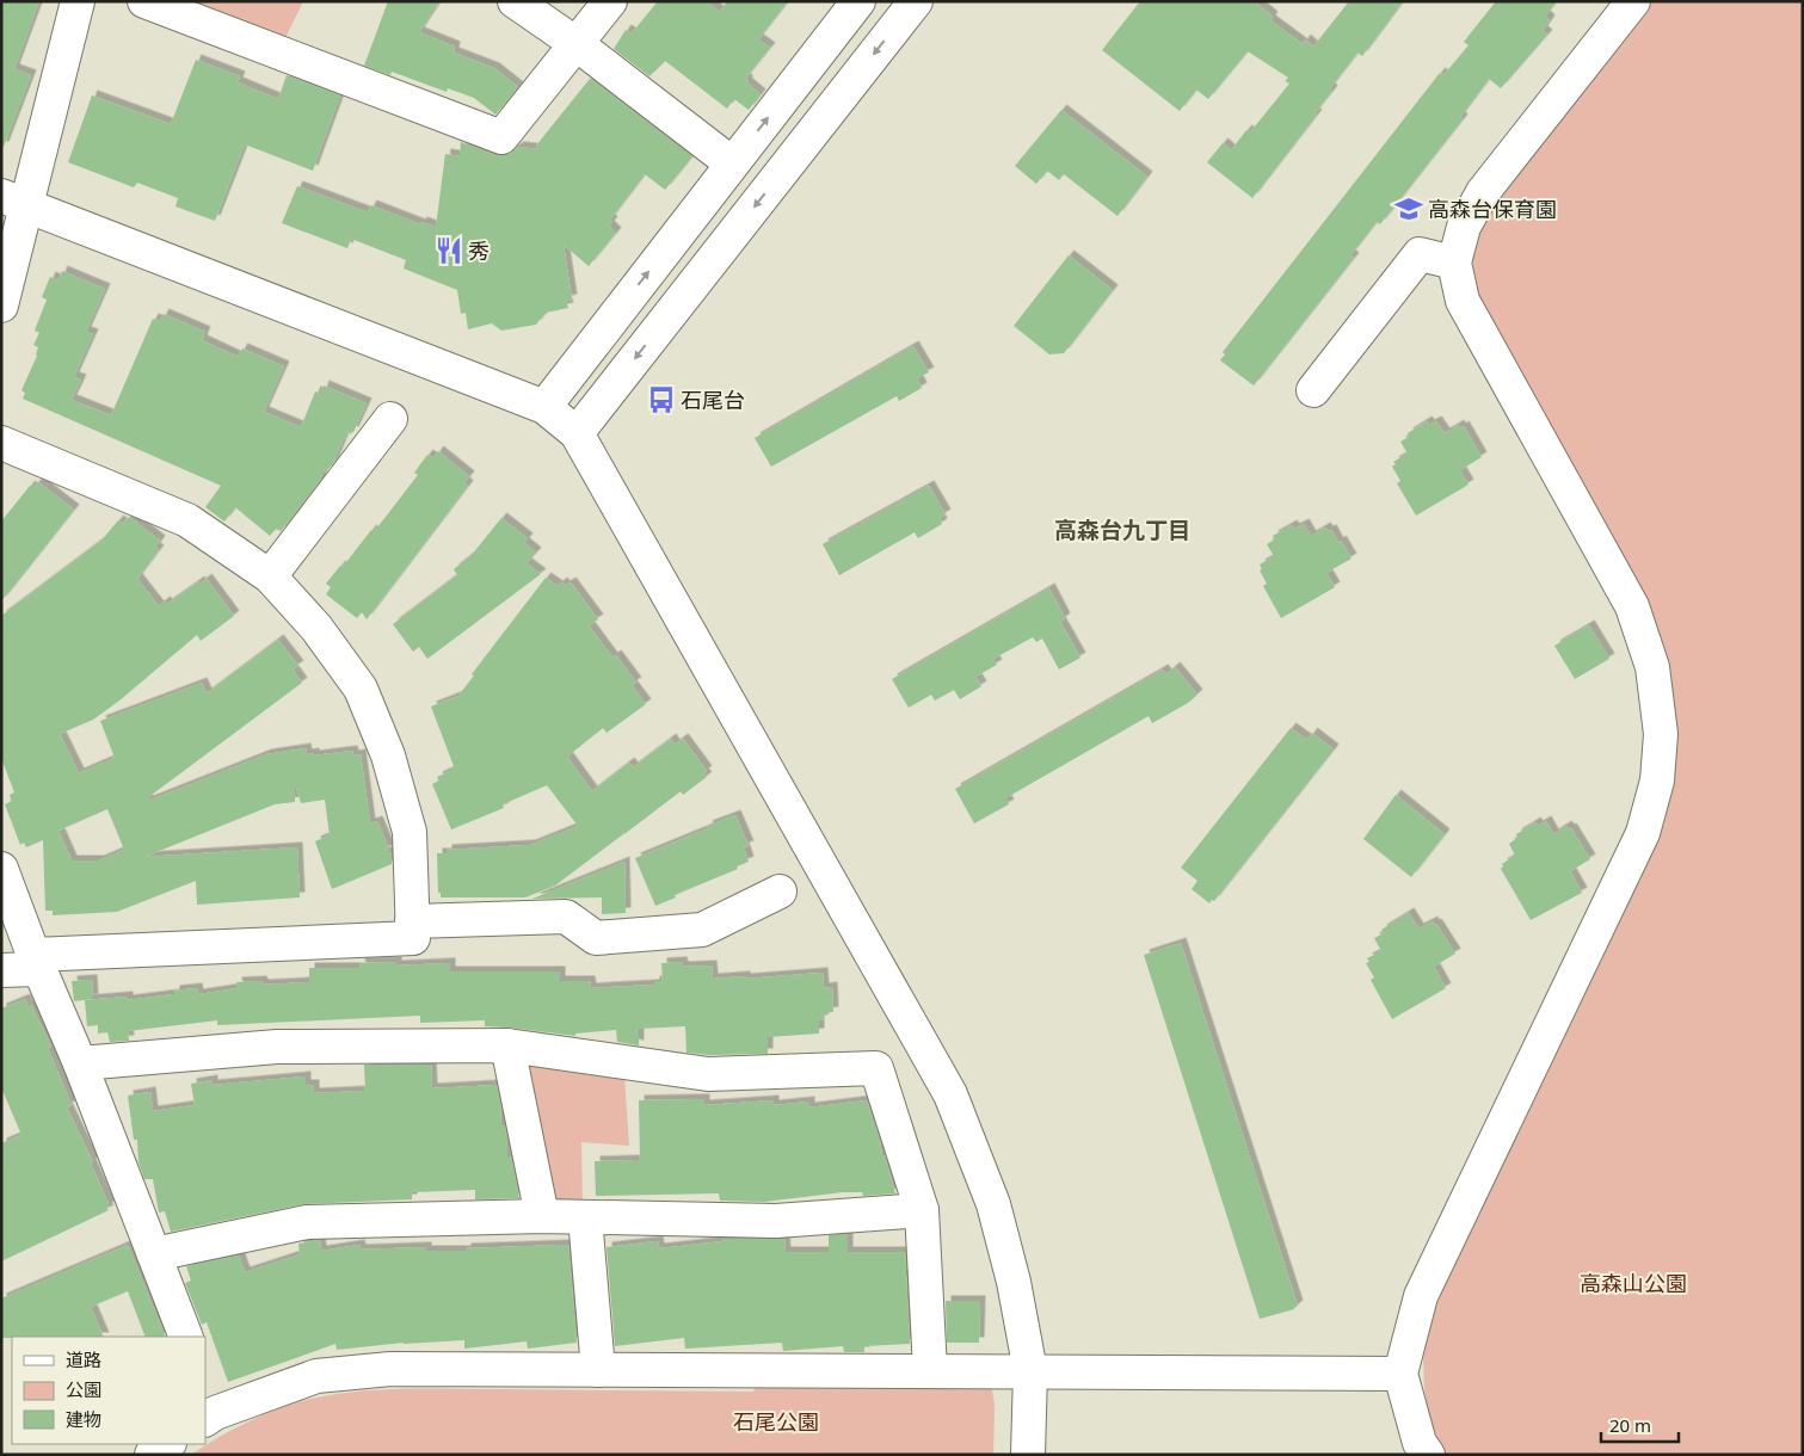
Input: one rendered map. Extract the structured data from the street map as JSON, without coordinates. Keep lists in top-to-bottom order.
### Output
{
  "districts": ["高森台九丁目"],
  "parks": ["高森山公園", "石尾公園"],
  "places": {
    "school or university": ["高森台保育園"],
    "restaurant": ["秀"],
    "bus stop": ["石尾台"]
  },
  "legend": ["道路", "公園", "建物"],
  "scale_bar": "20 m"
}
